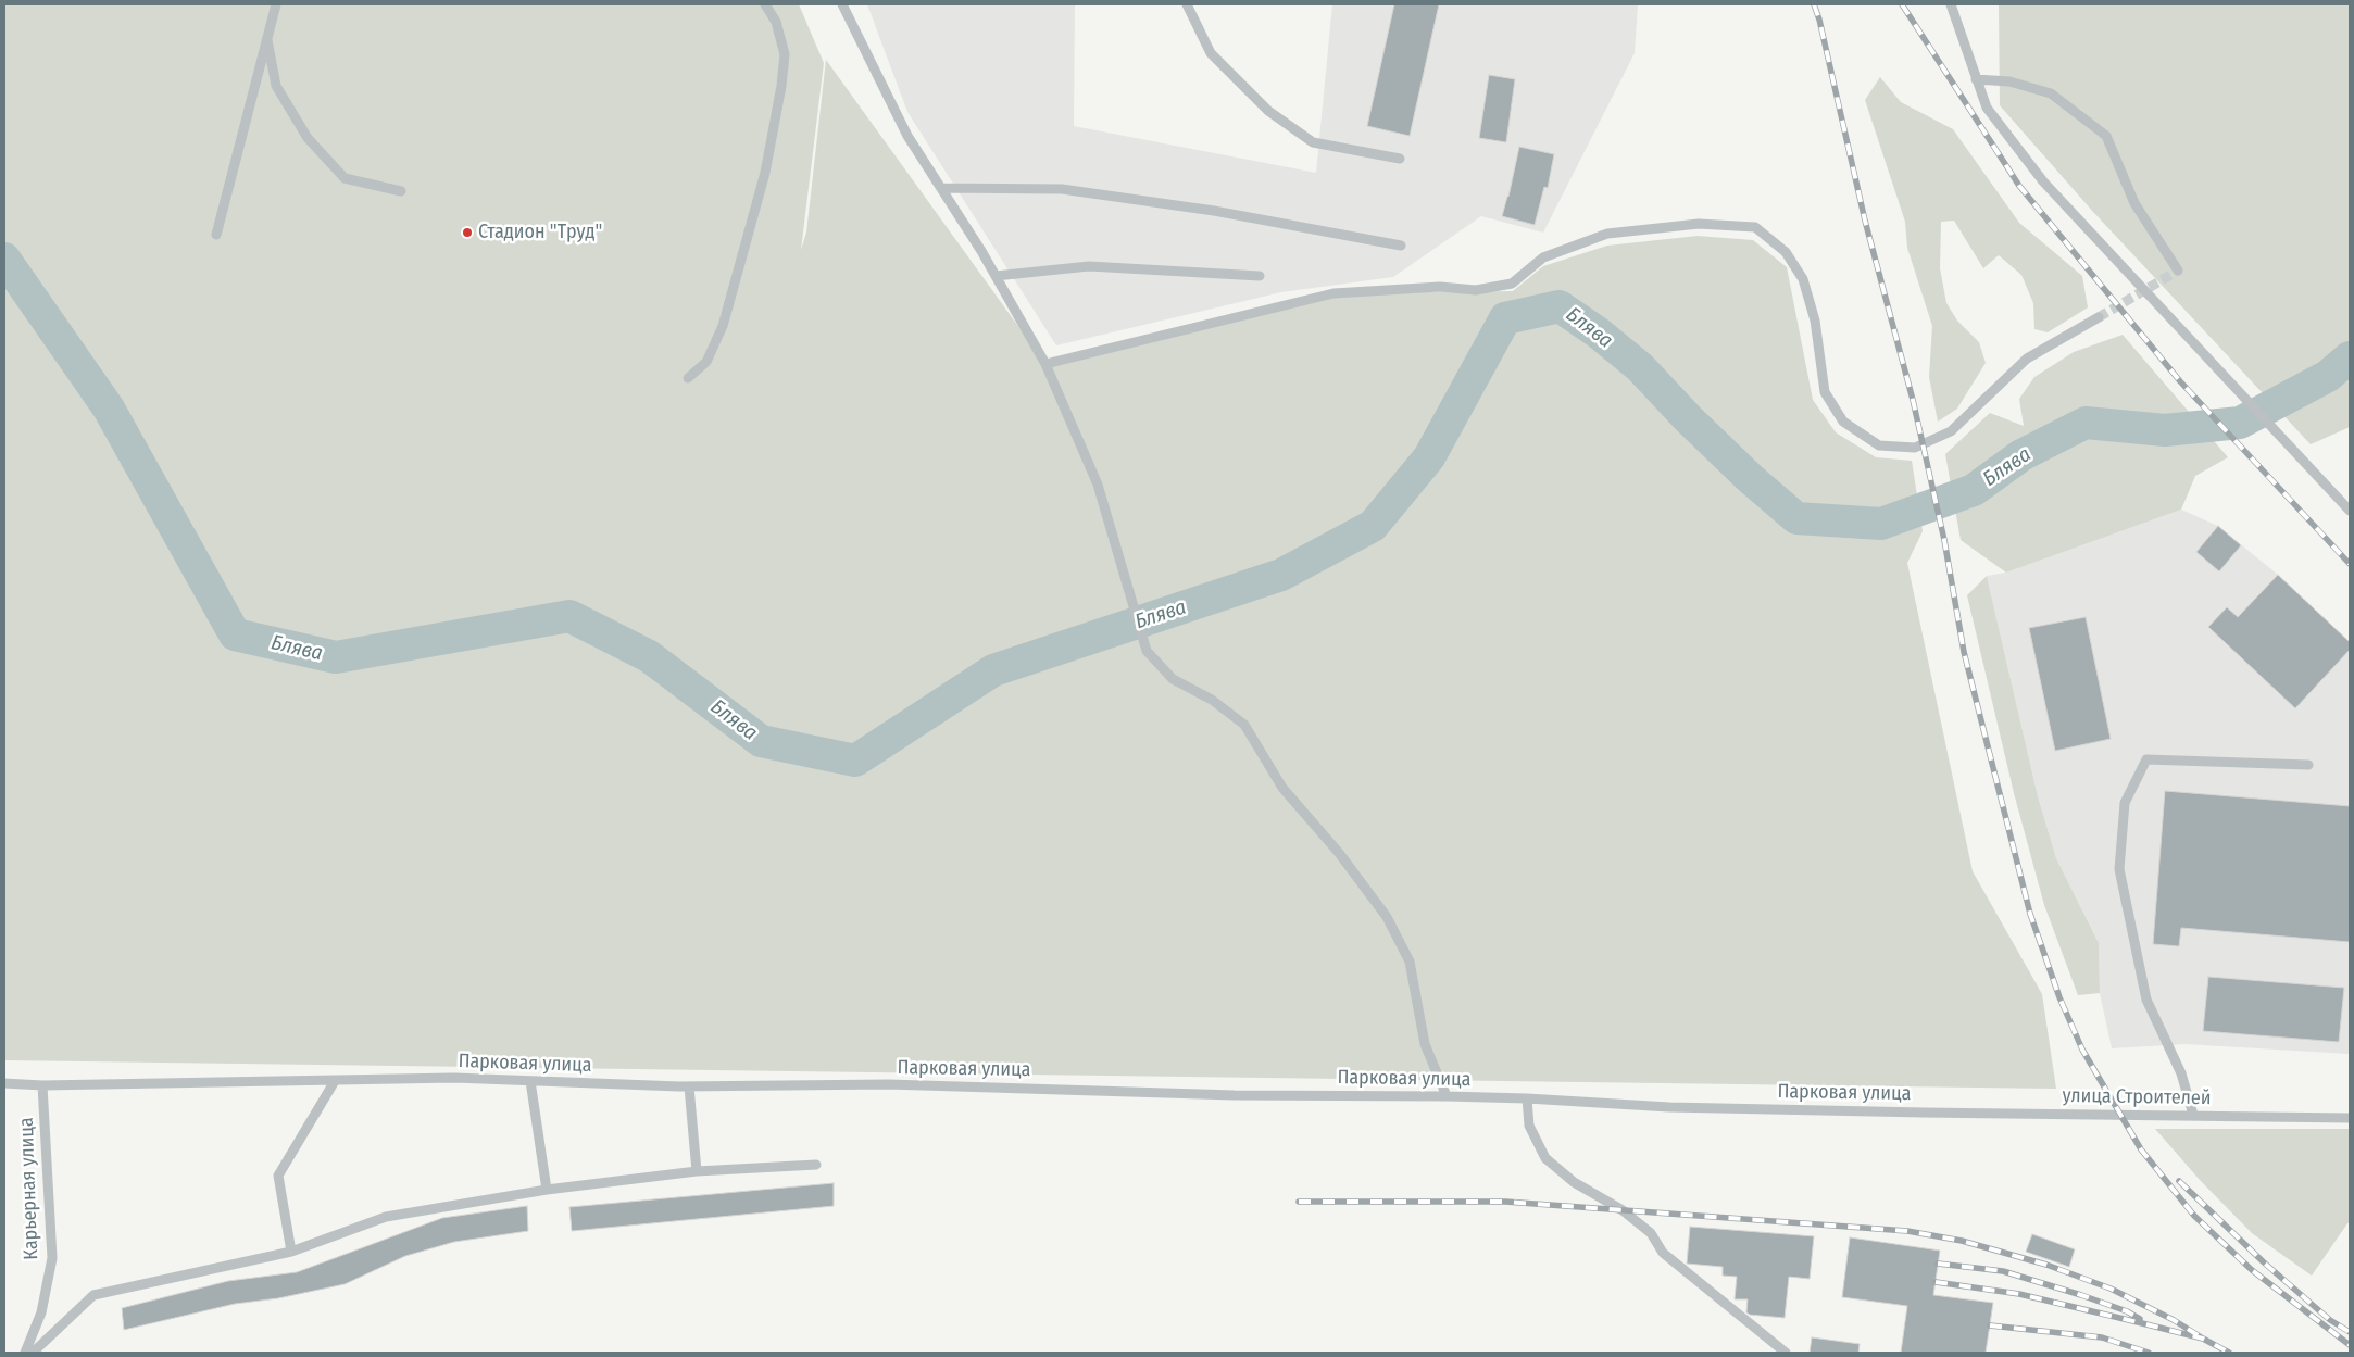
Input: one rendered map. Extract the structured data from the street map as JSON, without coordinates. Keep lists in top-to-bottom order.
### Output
{
  "streets": {
    "street": ["Парковая улица", "улица Строителей", "Карьерная улица"]
  },
  "crossings": [
    ["Парковая улица", "улица Строителей"],
    ["Парковая улица", "Карьерная улица"]
  ],
  "water": ["Блява"],
  "places": ["Стадион \"Труд\""]
}
